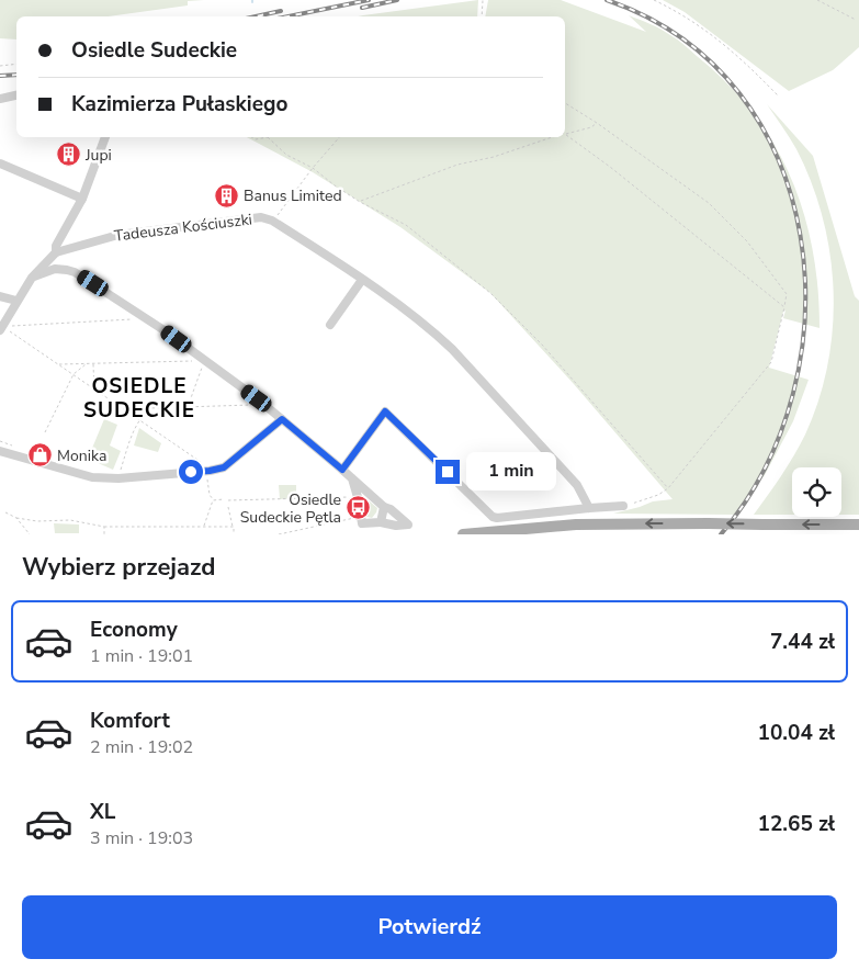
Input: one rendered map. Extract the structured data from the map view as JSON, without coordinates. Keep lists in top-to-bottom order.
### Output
{
  "streets": {
    "street": ["Tadeusza Kościuszki"]
  },
  "districts": ["OSIEDLE SUDECKIE"],
  "places": {
    "building": ["Jupi", "Banus Limited"],
    "shop": ["Monika"],
    "bus stop": ["Osiedle Sudeckie Pętla"]
  },
  "page": {
    "banner": ["Osiedle Sudeckie", "Kazimierza Pułaskiego"],
    "bubble": "1 min",
    "heading": "Wybierz przejazd",
    "list": [
      {
        "name": "Economy",
        "note": "1 min · 19:01",
        "value": "7.44 zł"
      },
      {
        "name": "Komfort",
        "note": "2 min · 19:02",
        "value": "10.04 zł"
      },
      {
        "name": "XL",
        "note": "3 min · 19:03",
        "value": "12.65 zł"
      }
    ],
    "buttons": "Potwierdź"
  }
}
